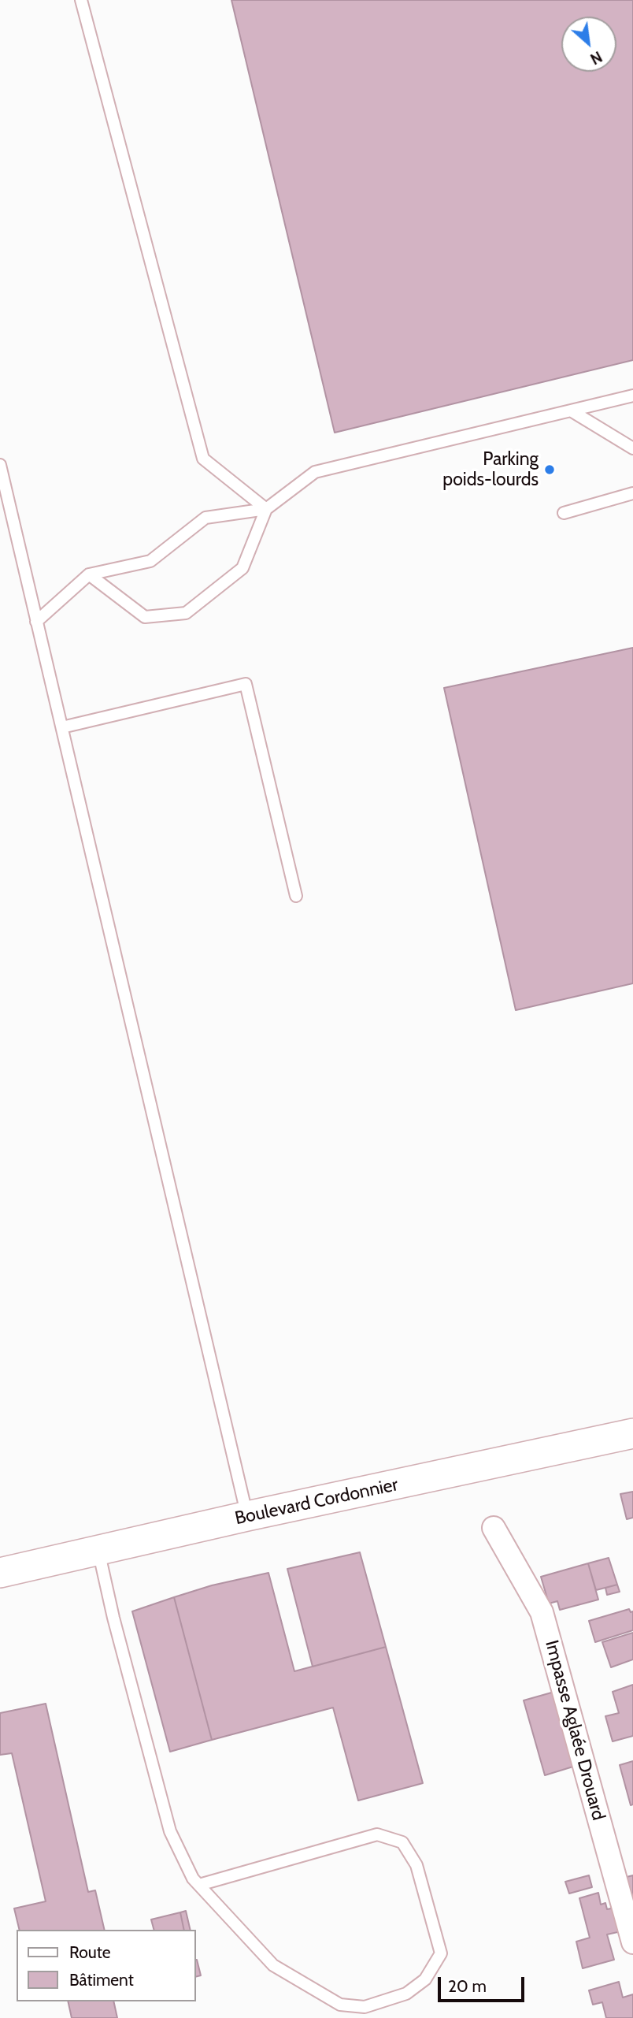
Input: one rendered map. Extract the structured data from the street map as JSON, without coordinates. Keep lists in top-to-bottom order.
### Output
{
  "streets": {
    "street": ["Boulevard Cordonnier", "Impasse Aglaée Drouard"]
  },
  "places": ["Parking poids-lourds"],
  "legend": ["Route", "Bâtiment"],
  "scale_bar": "20 m",
  "north": "bottom right"
}
